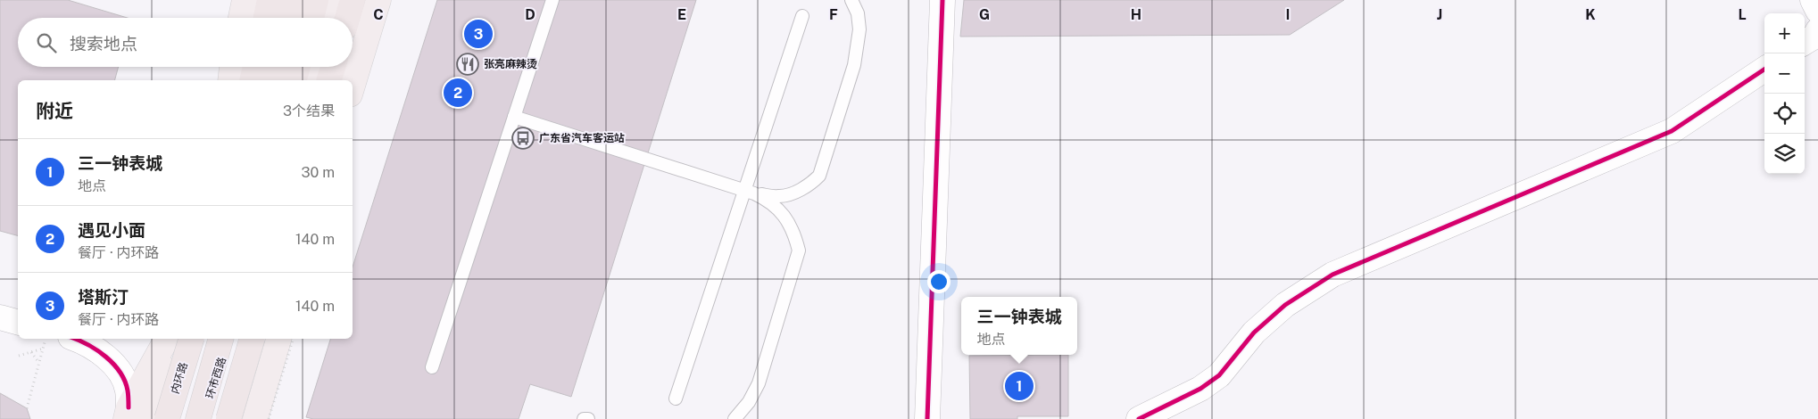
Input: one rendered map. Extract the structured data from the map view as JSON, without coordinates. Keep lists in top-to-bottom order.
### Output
{
  "streets": {
    "highway": ["内环路"],
    "main road": ["环市西路"]
  },
  "places": {
    "restaurant": ["张亮麻辣烫"],
    "bus stop": ["广东省汽车客运站"]
  },
  "page": {
    "map_buttons": ["+", "−"],
    "pins": ["3", "2", "1"],
    "search": "搜索地点",
    "heading": ["附近", "3个结果"],
    "list": [
      {
        "mark": "1",
        "name": "三一钟表城",
        "note": "地点",
        "value": "30 m"
      },
      {
        "mark": "2",
        "name": "遇见小面",
        "note": "餐厅 · 内环路",
        "value": "140 m"
      },
      {
        "mark": "3",
        "name": "塔斯汀",
        "note": "餐厅 · 内环路",
        "value": "140 m"
      }
    ],
    "popup": ["三一钟表城", "地点"]
  },
  "grid": {
    "columns": [
      "C",
      "D",
      "E",
      "F",
      "G",
      "H",
      "I",
      "J",
      "K",
      "L"
    ]
  }
}
